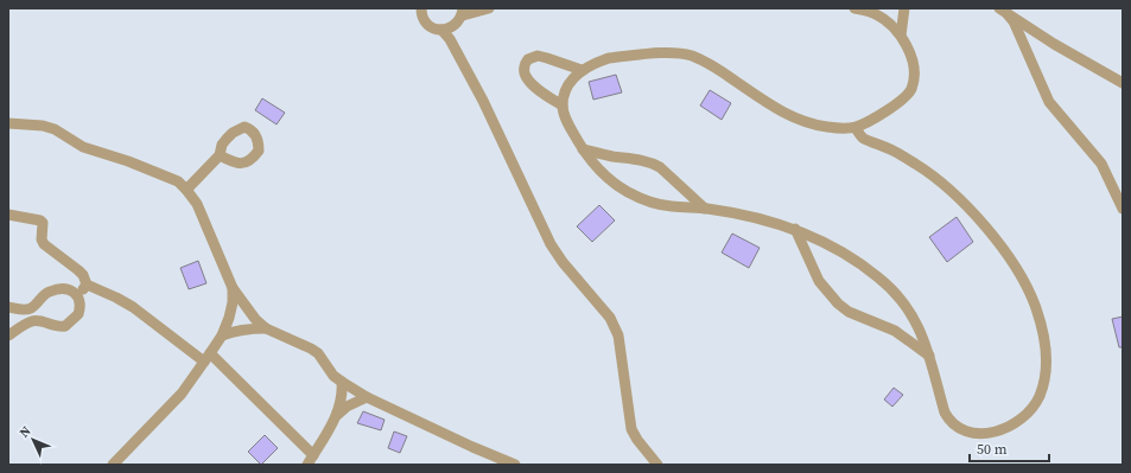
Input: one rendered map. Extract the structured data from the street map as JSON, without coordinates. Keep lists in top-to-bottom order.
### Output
{
  "scale_bar": "50 m",
  "north": "top left"
}
